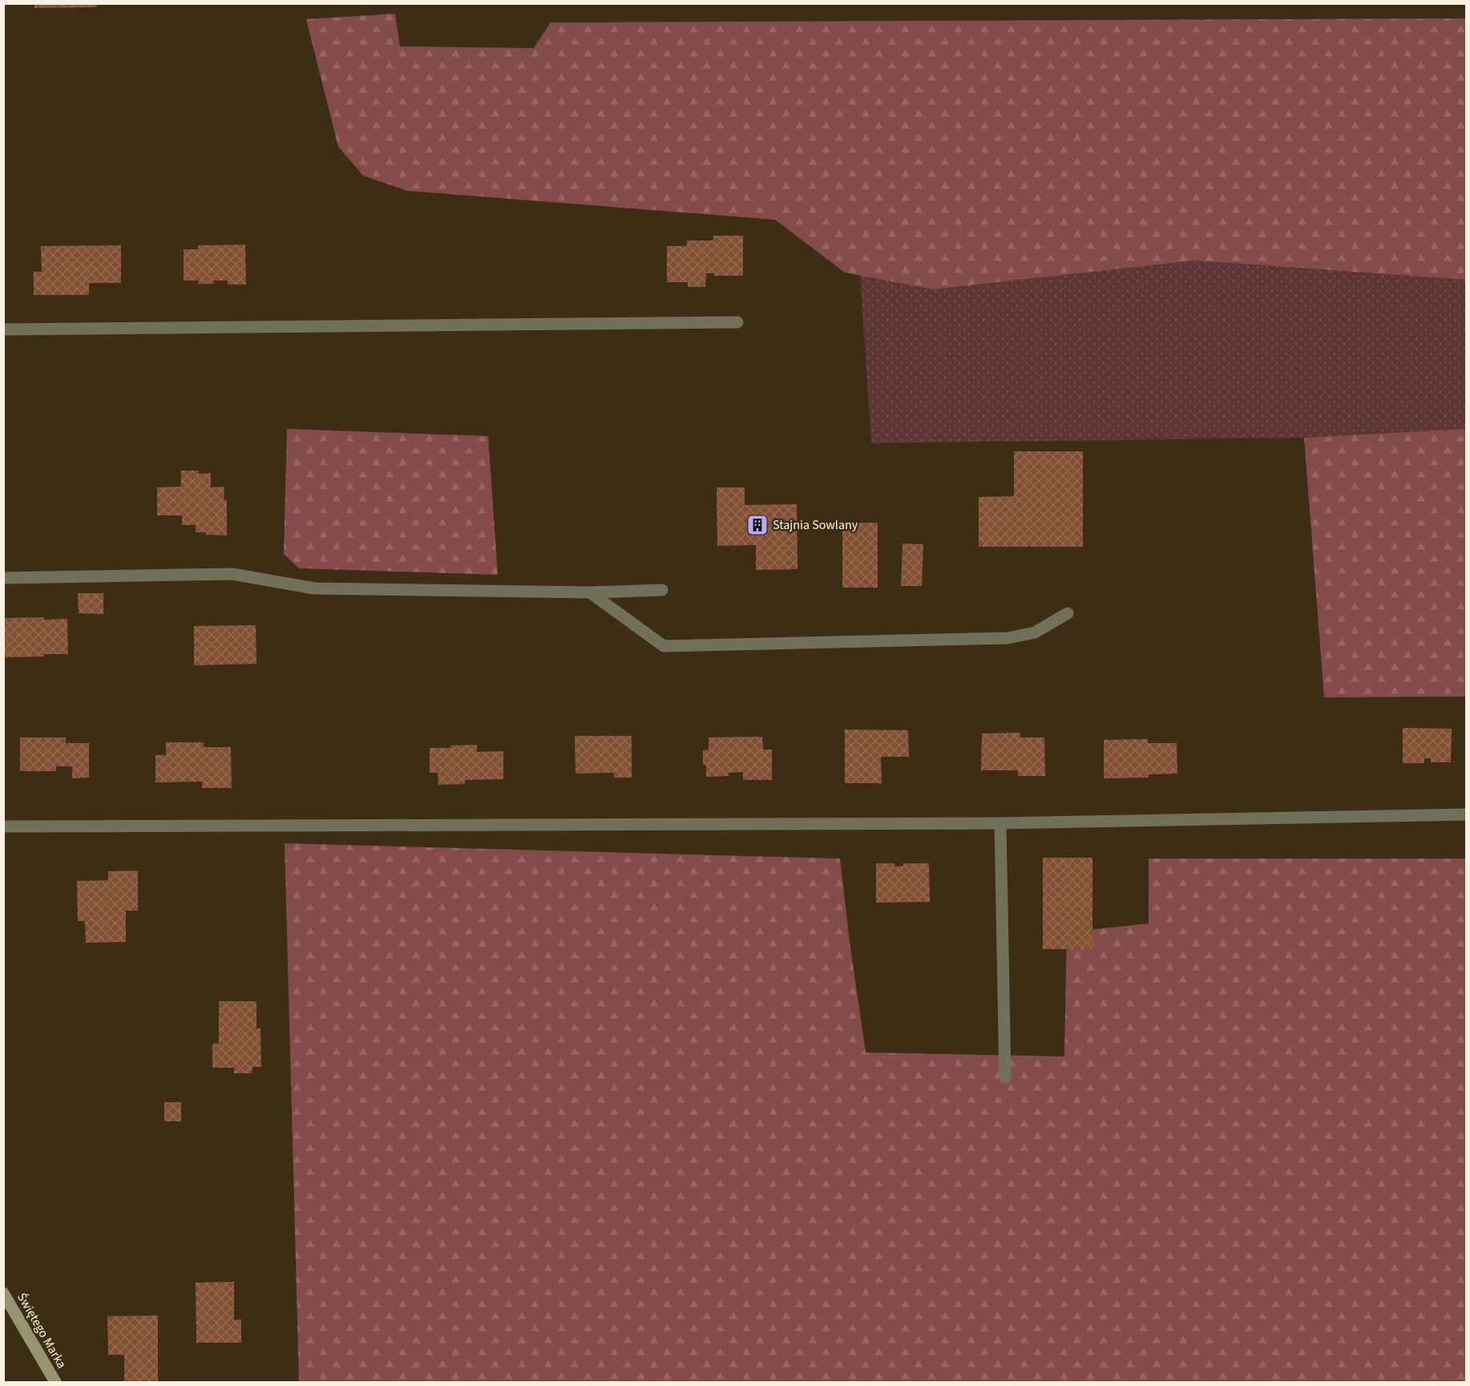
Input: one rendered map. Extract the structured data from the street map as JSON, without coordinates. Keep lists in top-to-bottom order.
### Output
{
  "streets": {
    "street": ["Świętego Marka"]
  },
  "places": {
    "building": ["Stajnia Sowlany"]
  }
}
